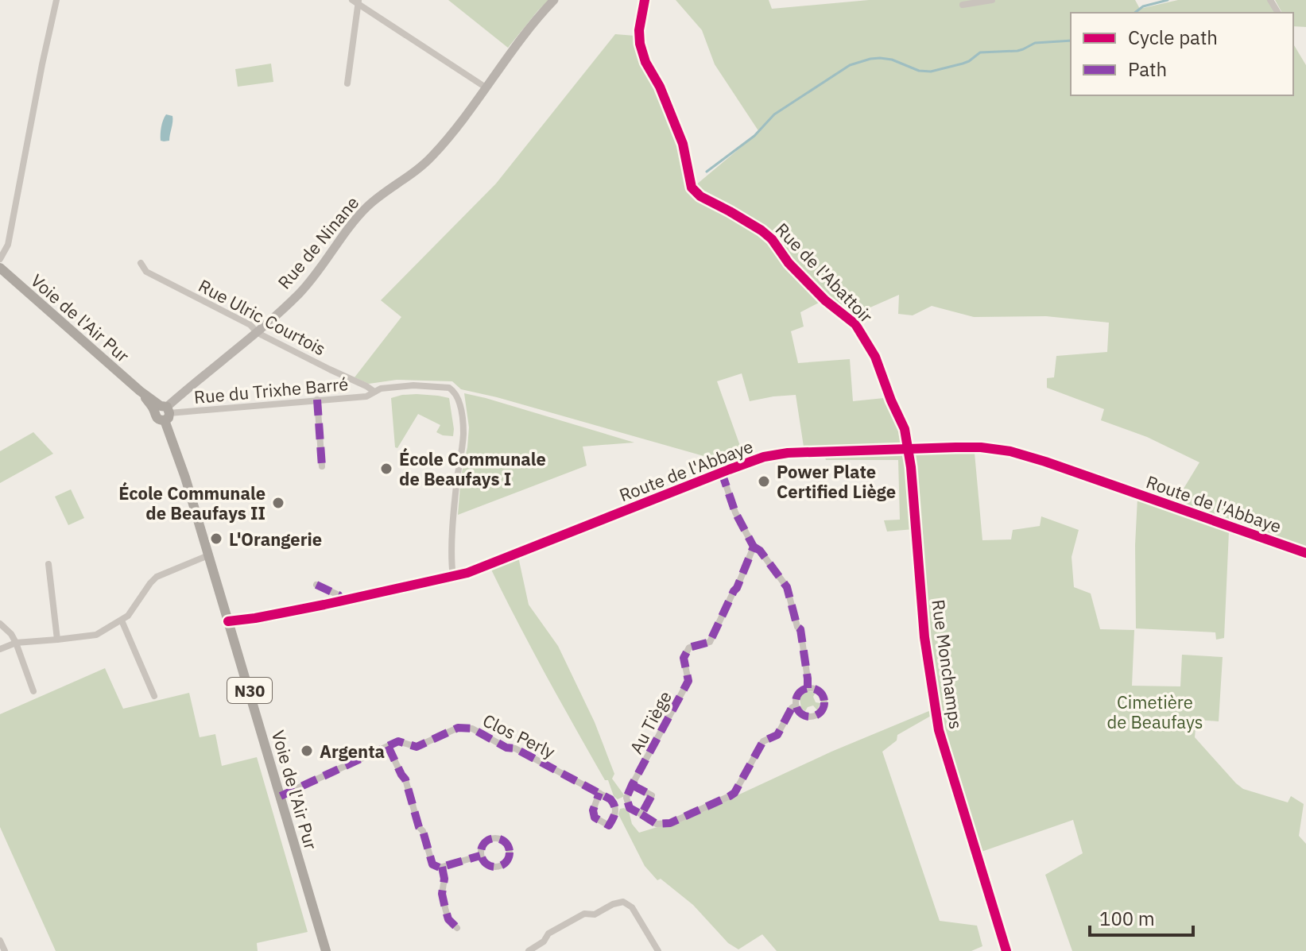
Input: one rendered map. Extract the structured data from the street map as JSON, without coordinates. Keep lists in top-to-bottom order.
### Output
{
  "streets": {
    "main road": ["Voie de l'Air Pur", "N30"],
    "street": [
      "Rue de Ninane",
      "Rue de l'Abattoir",
      "Rue Ulric Courtois",
      "Rue du Trixhe Barré",
      "Route de l'Abbaye",
      "Rue Monchamps",
      "Au Tiège",
      "Clos Perly"
    ]
  },
  "crossings": [
    ["Rue de Ninane", "Rue Ulric Courtois"],
    ["Rue de Ninane", "Voie de l'Air Pur"],
    ["Rue de Ninane", "Rue du Trixhe Barré"],
    ["Rue de l'Abattoir", "Route de l'Abbaye"],
    ["Rue de l'Abattoir", "Rue Monchamps"],
    ["Rue Ulric Courtois", "Rue du Trixhe Barré"],
    ["Voie de l'Air Pur", "Rue du Trixhe Barré"],
    ["Voie de l'Air Pur", "Route de l'Abbaye"],
    ["Voie de l'Air Pur", "Clos Perly"],
    ["Rue du Trixhe Barré", "Route de l'Abbaye"],
    ["Route de l'Abbaye", "Rue Monchamps"]
  ],
  "parks": ["Cimetière de Beaufays"],
  "places": [
    "École Communale de Beaufays I",
    "Power Plate Certified Liège",
    "École Communale de Beaufays II",
    "L'Orangerie",
    "Argenta"
  ],
  "legend": ["Cycle path", "Path"],
  "scale_bar": "100 m"
}
